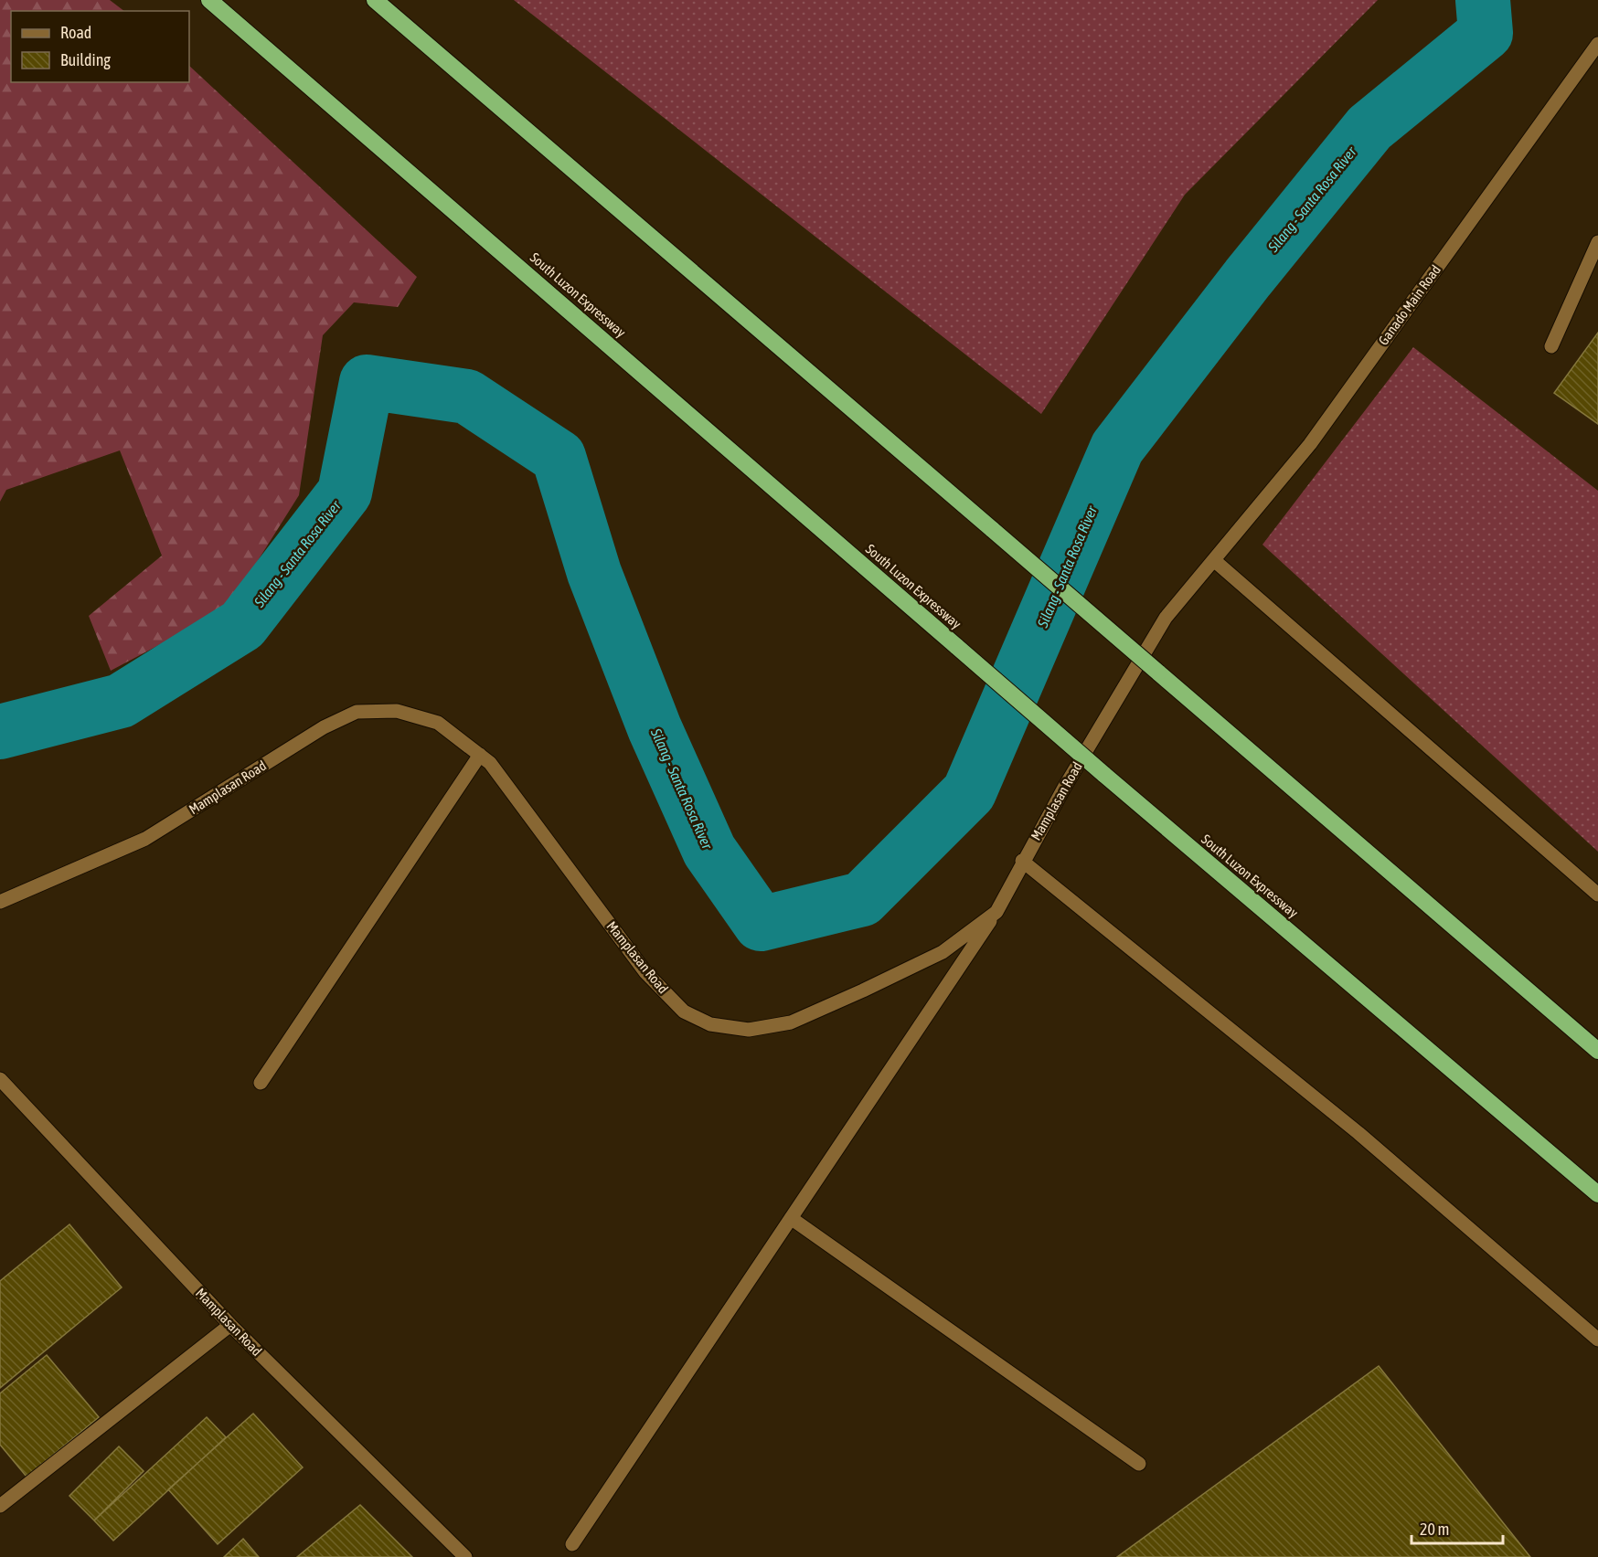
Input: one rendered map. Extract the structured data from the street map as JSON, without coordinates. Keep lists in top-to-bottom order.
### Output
{
  "streets": {
    "highway": ["South Luzon Expressway"],
    "street": ["Ganado Main Road", "Mamplasan Road"]
  },
  "crossings": [
    ["Ganado Main Road", "Mamplasan Road"]
  ],
  "water": ["Silang - Santa Rosa River"],
  "legend": ["Road", "Building"],
  "scale_bar": "20 m"
}
